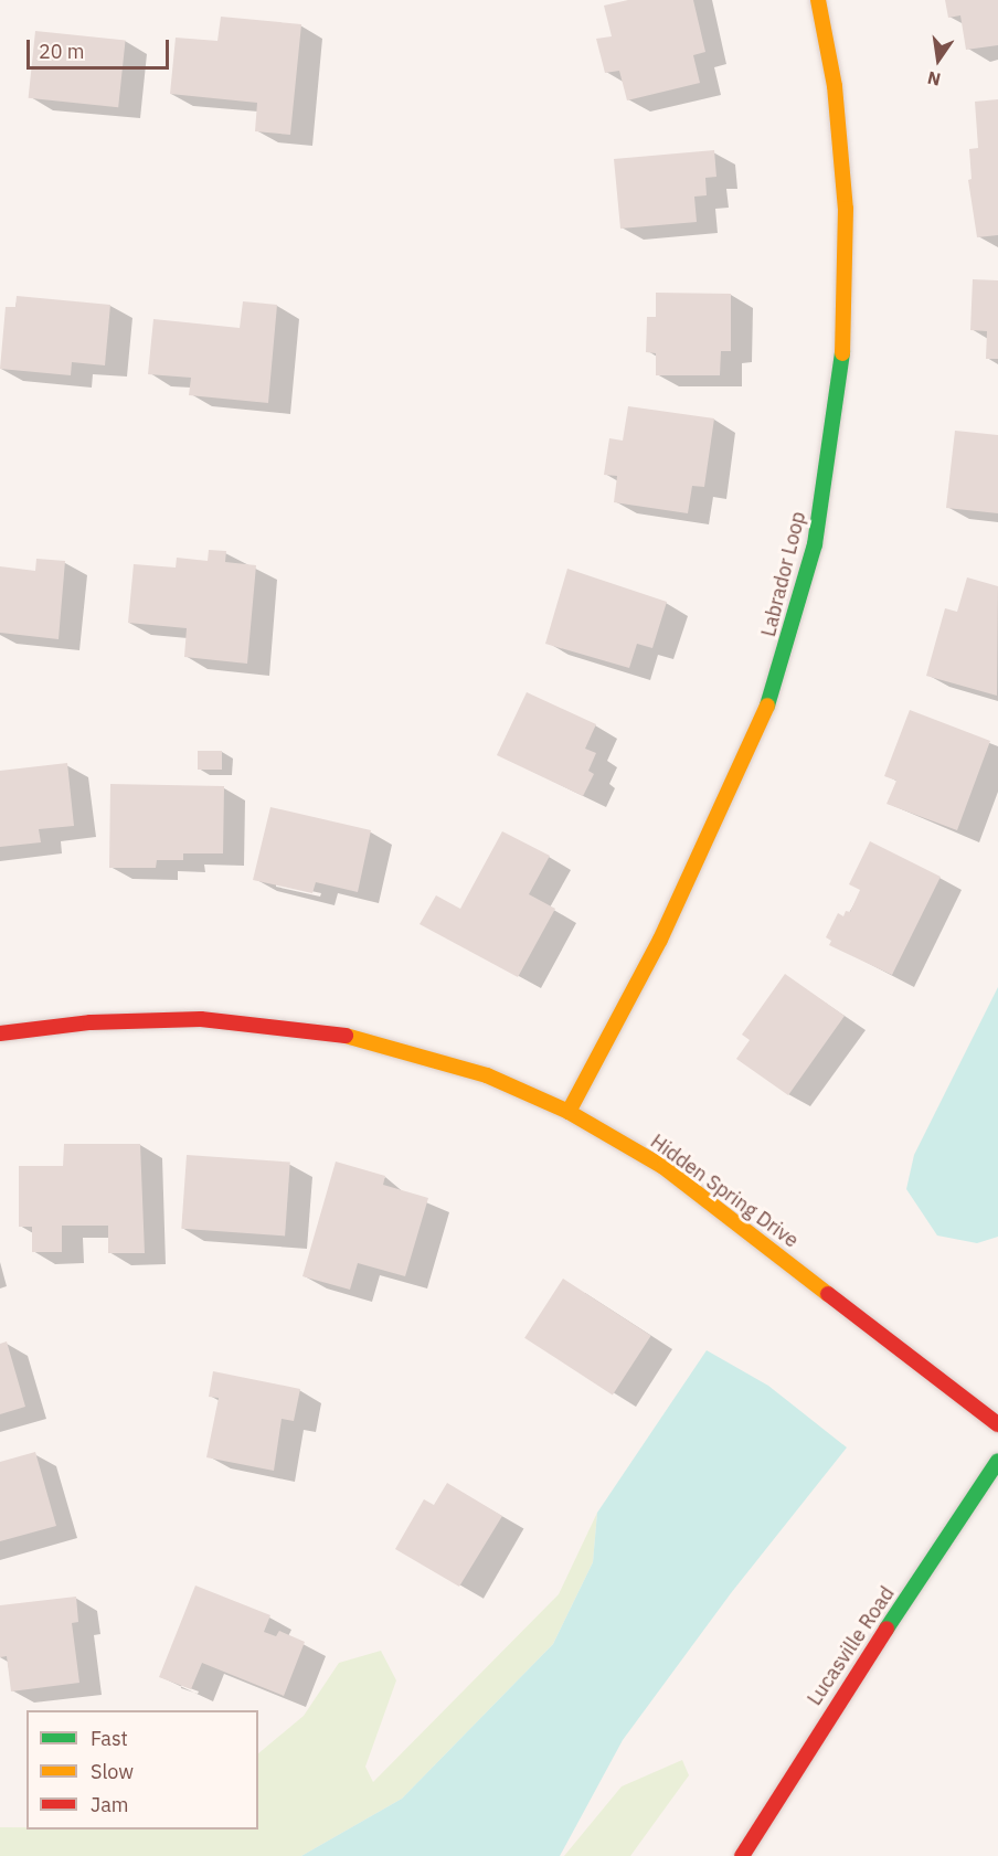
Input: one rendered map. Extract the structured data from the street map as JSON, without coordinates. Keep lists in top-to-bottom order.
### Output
{
  "streets": {
    "street": ["Labrador Loop", "Hidden Spring Drive", "Lucasville Road"]
  },
  "crossings": [
    ["Labrador Loop", "Hidden Spring Drive"]
  ],
  "legend": ["Fast", "Slow", "Jam"],
  "scale_bar": "20 m",
  "north": "bottom"
}
